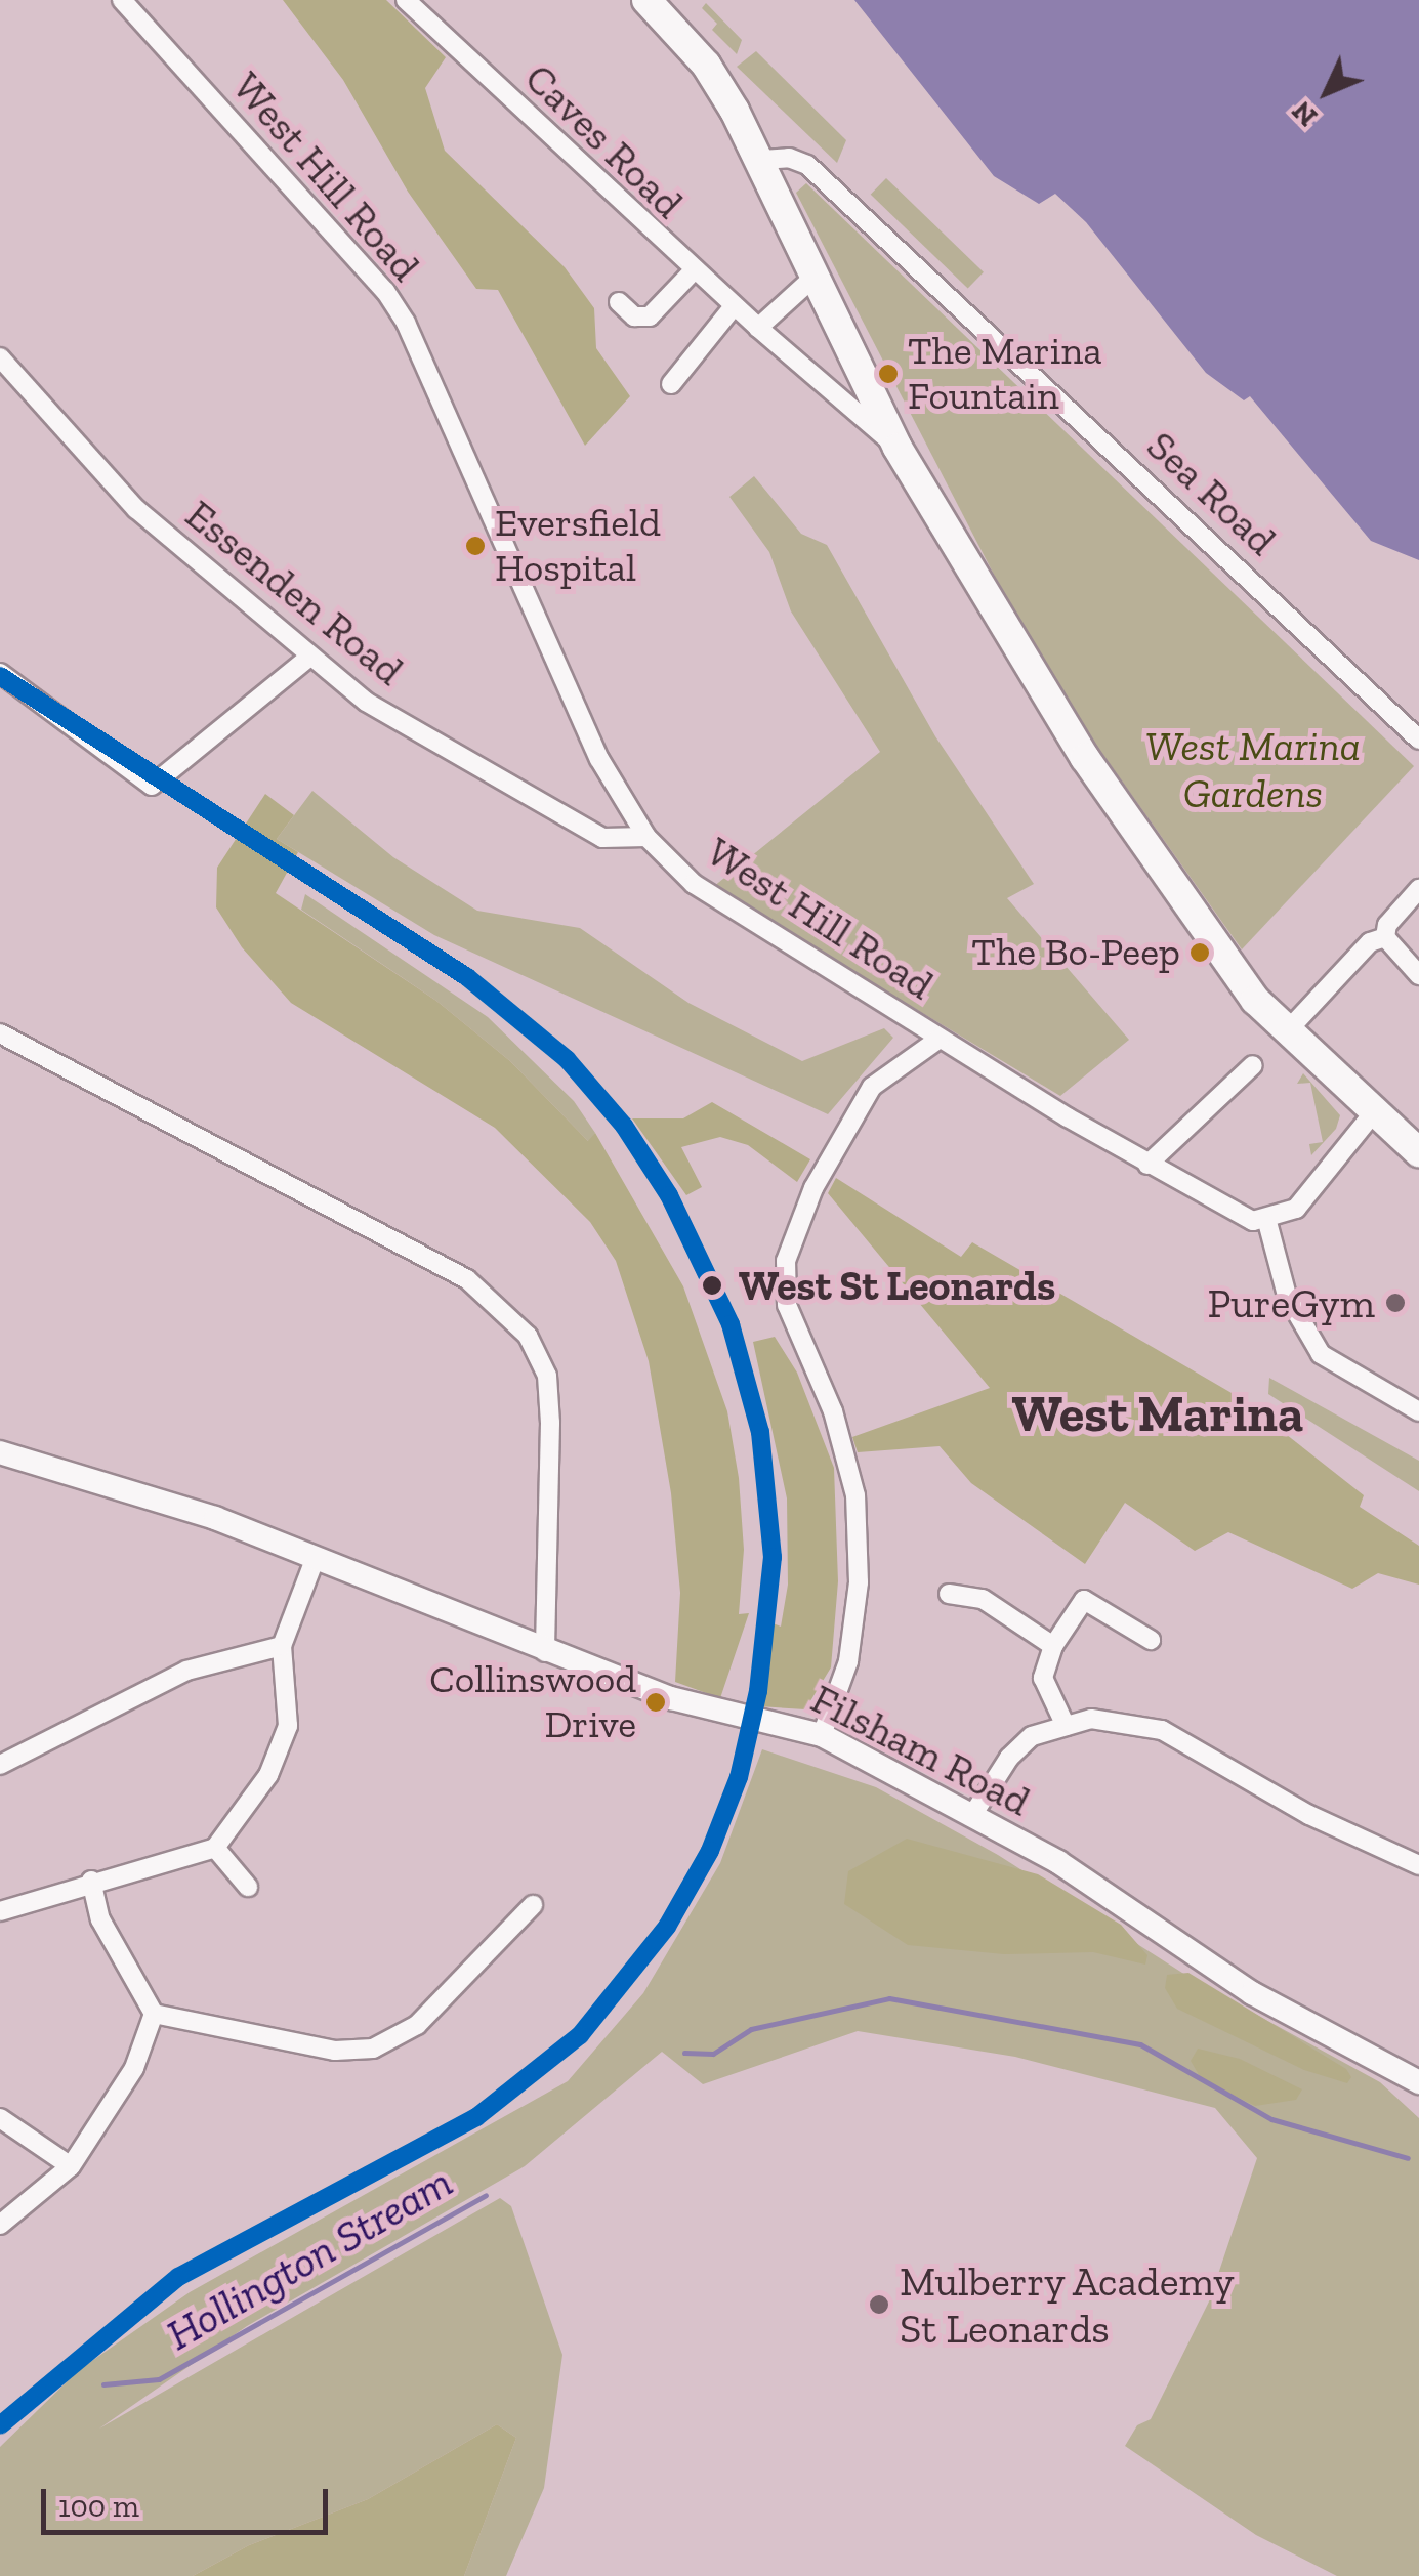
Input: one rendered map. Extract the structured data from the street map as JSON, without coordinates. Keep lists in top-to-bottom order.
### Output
{
  "streets": {
    "street": [
      "Caves Road",
      "West Hill Road",
      "Sea Road",
      "Essenden Road",
      "Filsham Road"
    ]
  },
  "crossings": [
    ["West Hill Road", "Essenden Road"]
  ],
  "districts": ["West Marina"],
  "water": ["Hollington Stream"],
  "parks": ["West Marina Gardens"],
  "places": [
    "The Marina Fountain",
    "Eversfield Hospital",
    "The Bo-Peep",
    "West St Leonards",
    "PureGym",
    "Collinswood Drive",
    "Mulberry Academy St Leonards"
  ],
  "scale_bar": "100 m",
  "north": "bottom left"
}
